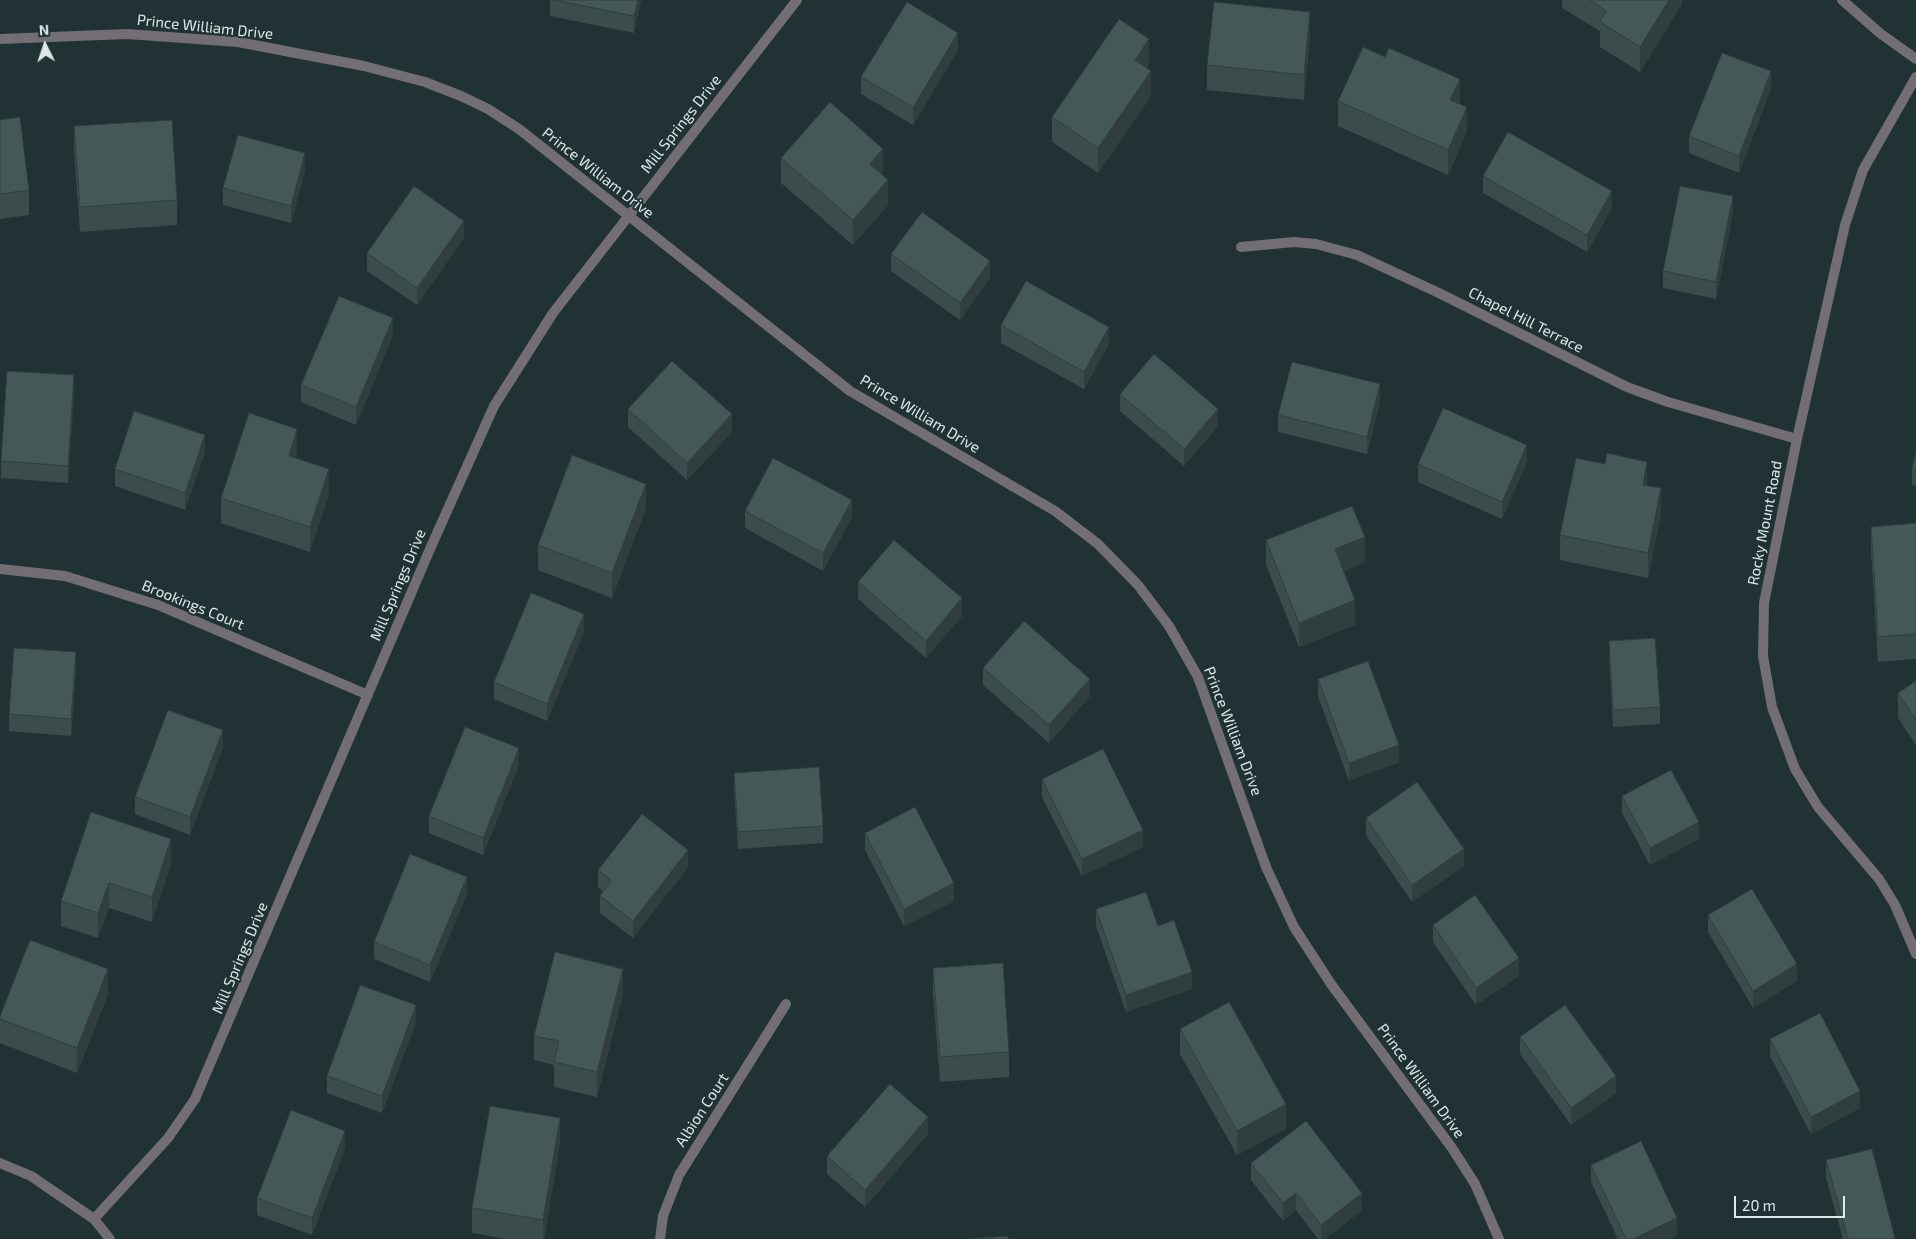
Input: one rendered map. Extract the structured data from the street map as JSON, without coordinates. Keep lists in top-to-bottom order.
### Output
{
  "streets": {
    "street": [
      "Prince William Drive",
      "Mill Springs Drive",
      "Chapel Hill Terrace",
      "Rocky Mount Road",
      "Brookings Court",
      "Albion Court"
    ]
  },
  "crossings": [
    ["Prince William Drive", "Mill Springs Drive"],
    ["Mill Springs Drive", "Brookings Court"],
    ["Chapel Hill Terrace", "Rocky Mount Road"]
  ],
  "scale_bar": "20 m",
  "north": "top"
}
